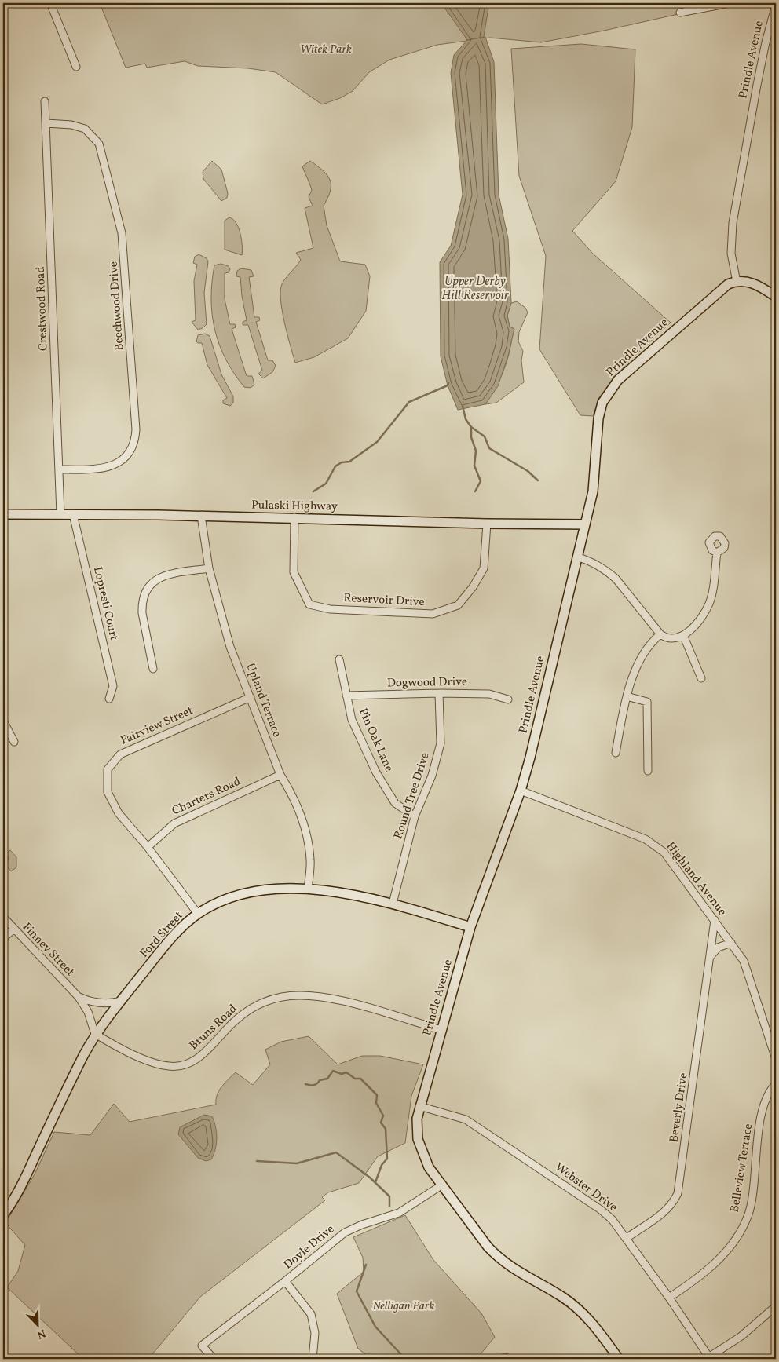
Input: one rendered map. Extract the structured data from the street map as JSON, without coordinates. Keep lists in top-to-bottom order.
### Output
{
  "streets": {
    "main road": ["Prindle Avenue", "Pulaski Highway", "Ford Street"],
    "street": [
      "Beechwood Drive",
      "Crestwood Road",
      "Reservoir Drive",
      "Lopresti Court",
      "Dogwood Drive",
      "Upland Terrace",
      "Fairview Street",
      "Pin Oak Lane",
      "Round Tree Drive",
      "Charters Road",
      "Highland Avenue",
      "Finney Street",
      "Bruns Road",
      "Beverly Drive",
      "Belleview Terrace",
      "Webster Drive",
      "Doyle Drive"
    ]
  },
  "crossings": [
    ["Prindle Avenue", "Pulaski Highway"],
    ["Prindle Avenue", "Highland Avenue"],
    ["Prindle Avenue", "Ford Street"],
    ["Prindle Avenue", "Bruns Road"],
    ["Prindle Avenue", "Webster Drive"],
    ["Prindle Avenue", "Doyle Drive"],
    ["Beechwood Drive", "Crestwood Road"],
    ["Crestwood Road", "Pulaski Highway"],
    ["Pulaski Highway", "Reservoir Drive"],
    ["Pulaski Highway", "Lopresti Court"],
    ["Pulaski Highway", "Upland Terrace"],
    ["Dogwood Drive", "Pin Oak Lane"],
    ["Dogwood Drive", "Round Tree Drive"],
    ["Upland Terrace", "Fairview Street"],
    ["Upland Terrace", "Charters Road"],
    ["Upland Terrace", "Ford Street"],
    ["Fairview Street", "Charters Road"],
    ["Fairview Street", "Ford Street"],
    ["Pin Oak Lane", "Round Tree Drive"],
    ["Round Tree Drive", "Ford Street"],
    ["Highland Avenue", "Beverly Drive"],
    ["Ford Street", "Finney Street"],
    ["Ford Street", "Bruns Road"],
    ["Finney Street", "Bruns Road"],
    ["Beverly Drive", "Webster Drive"],
    ["Belleview Terrace", "Webster Drive"]
  ],
  "water": ["Upper Derby Hill Reservoir"],
  "parks": ["Witek Park", "Nelligan Park"],
  "north": "bottom right"
}
